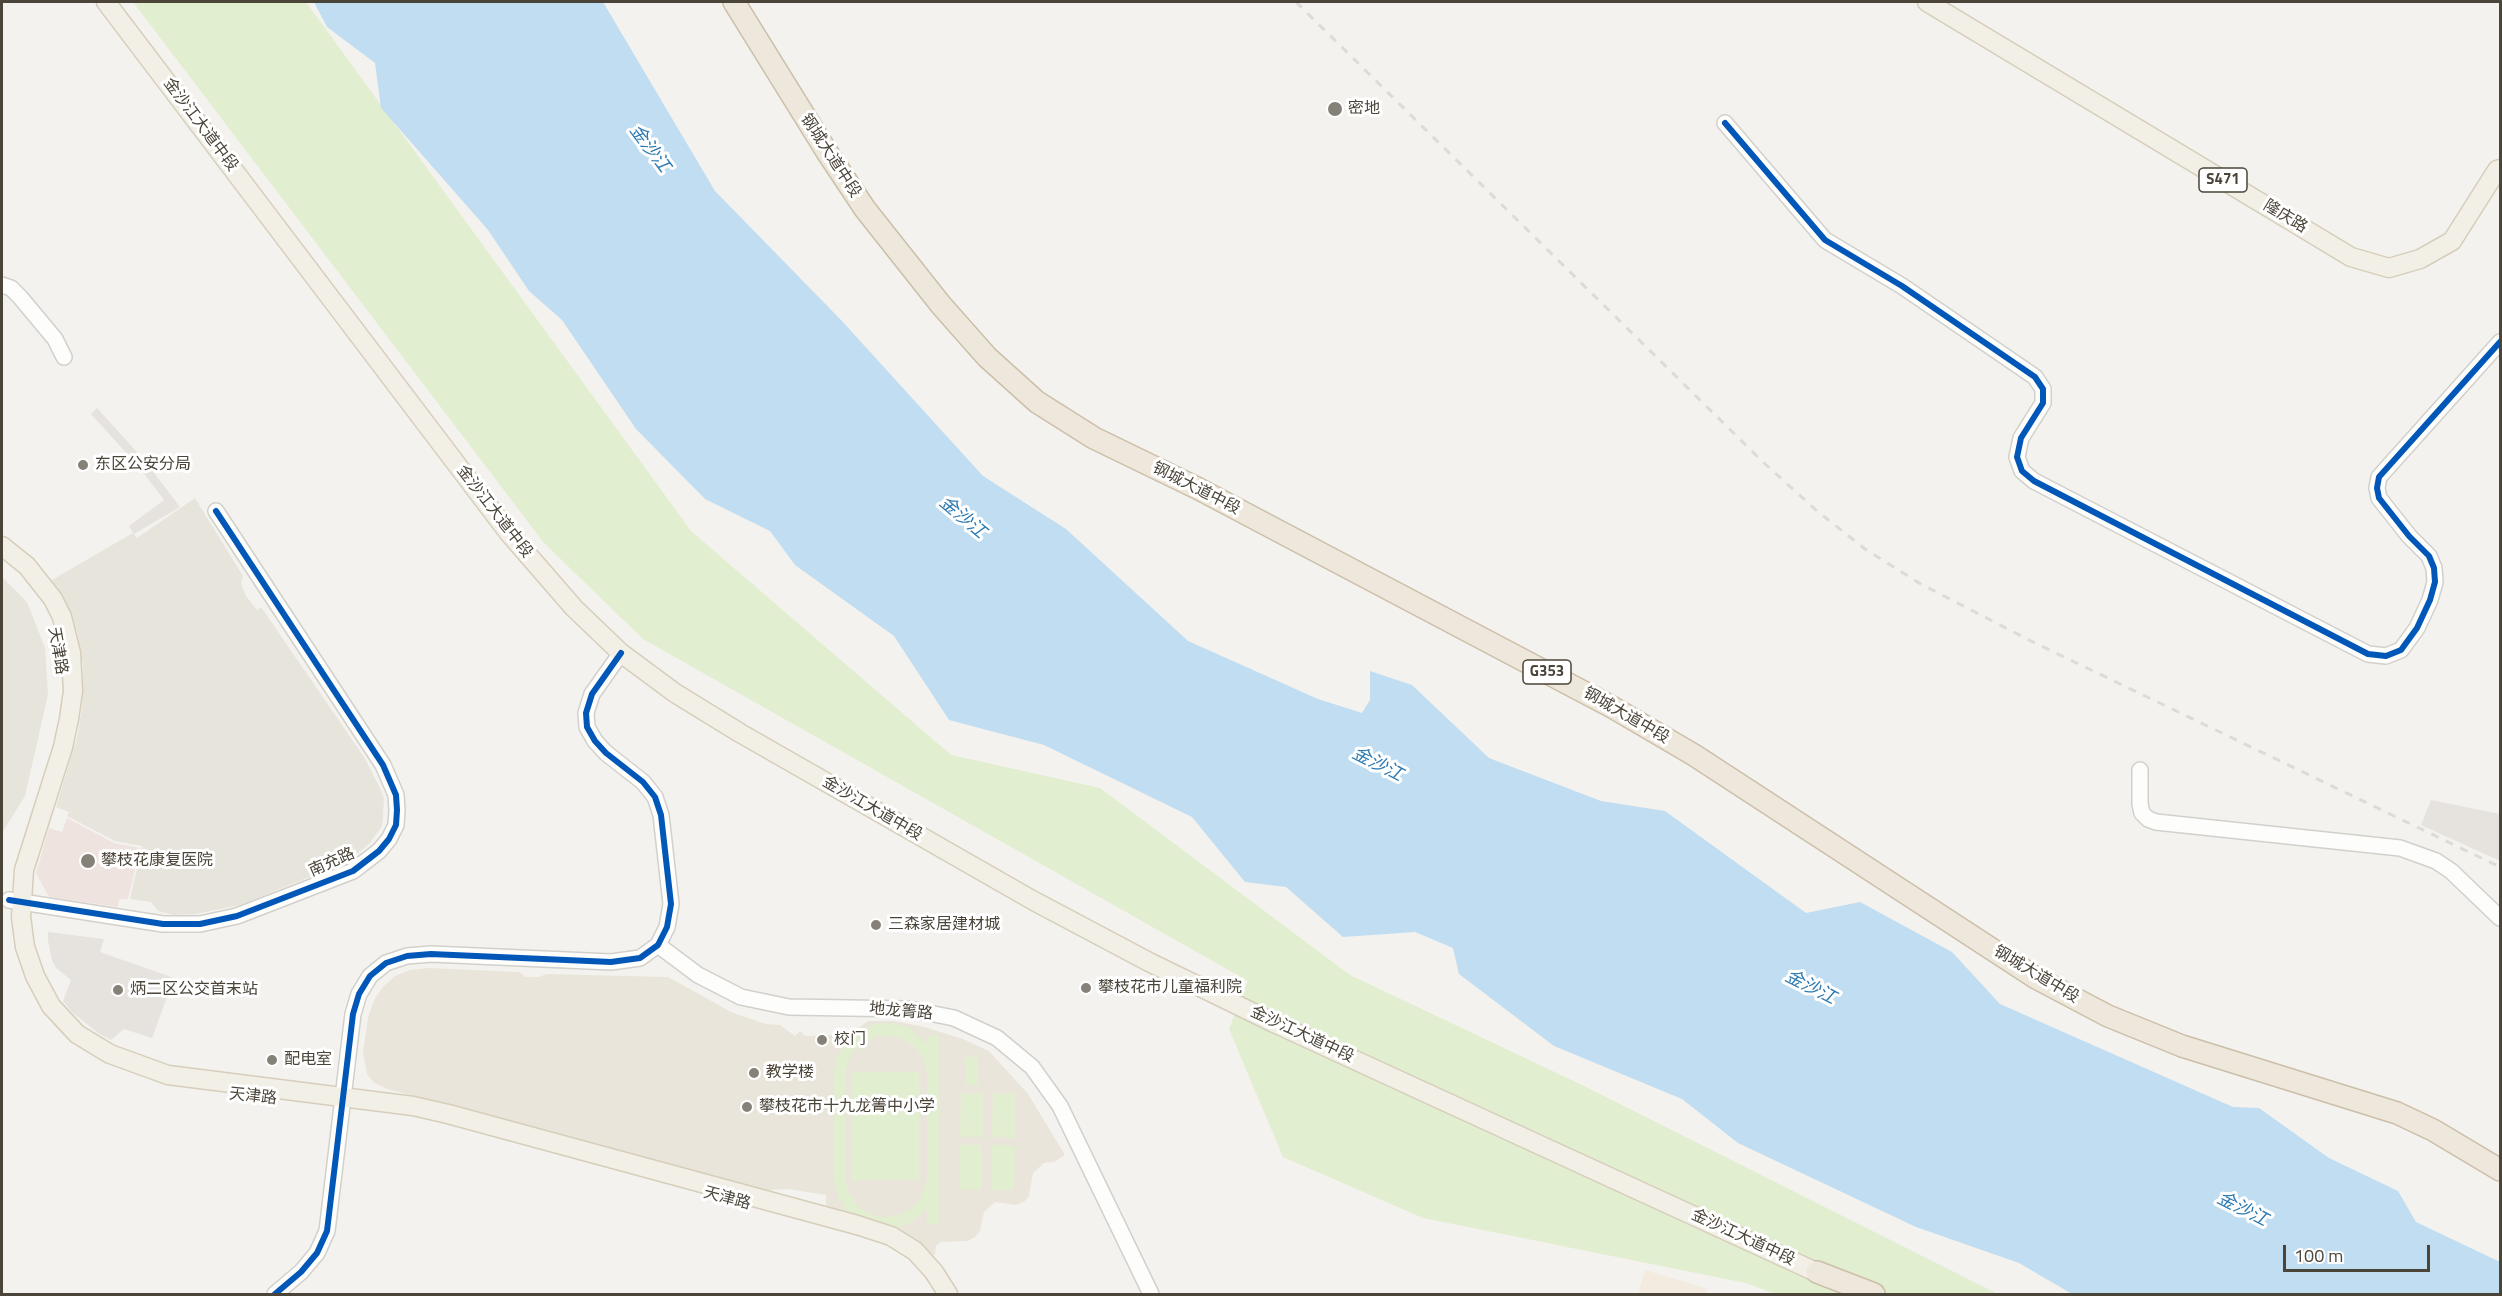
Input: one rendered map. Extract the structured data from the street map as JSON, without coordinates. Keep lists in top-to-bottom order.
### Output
{
  "streets": {
    "highway": ["钢城大道中段", "G353"],
    "main road": [
      "金沙江大道中段",
      "S471",
      "隆庆路",
      "天津路"
    ],
    "street": ["南充路", "地龙箐路"]
  },
  "crossings": [
    ["天津路", "南充路"]
  ],
  "water": ["金沙江"],
  "places": [
    "密地",
    "东区公安分局",
    "攀枝花康复医院",
    "三森家居建材城",
    "攀枝花市儿童福利院",
    "炳二区公交首末站",
    "校门",
    "配电室",
    "教学楼",
    "攀枝花市十九龙箐中小学"
  ],
  "scale_bar": "100 m"
}
